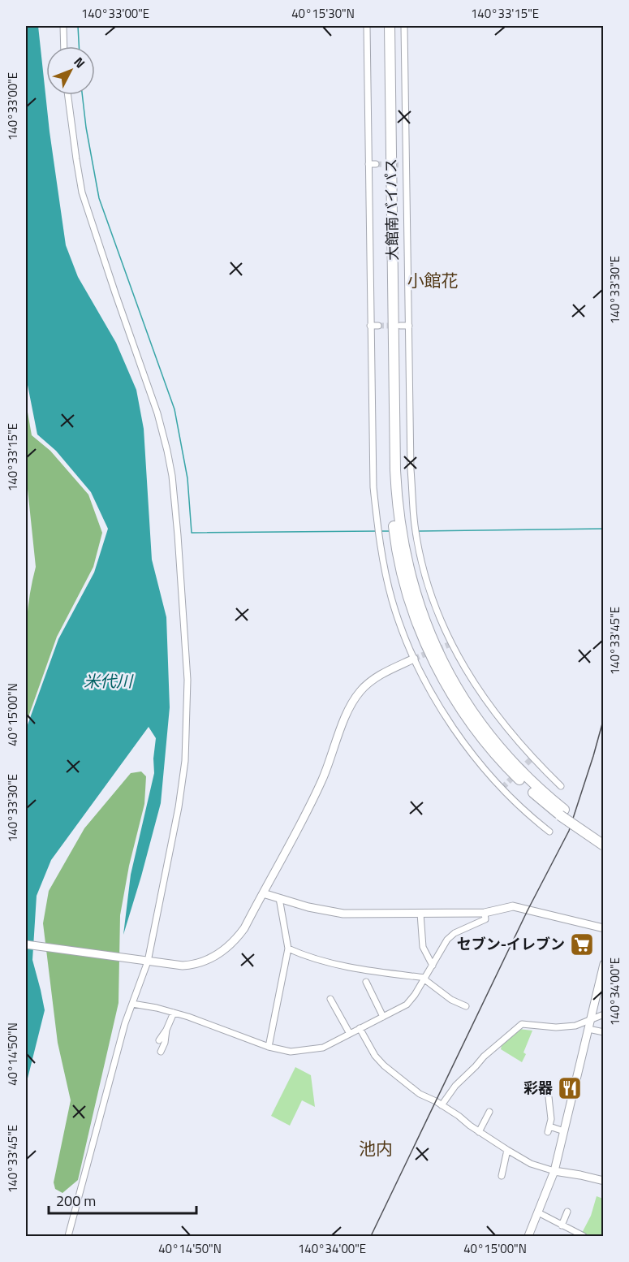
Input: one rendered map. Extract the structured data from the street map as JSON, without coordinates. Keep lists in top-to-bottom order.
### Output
{
  "streets": {
    "highway": ["大館南バイパス"]
  },
  "districts": ["小館花", "池内"],
  "water": ["米代川"],
  "places": {
    "supermarket": ["セブン-イレブン"],
    "restaurant": ["彩器"]
  },
  "scale_bar": "200 m",
  "north": "top right",
  "coordinates": [
    "140°33'00\"E",
    "40°15'30\"N",
    "140°33'15\"E",
    "140°33'30\"E",
    "140°33'45\"E",
    "40°15'00\"N",
    "140°34'00\"E",
    "40°14'50\"N"
  ]
}
